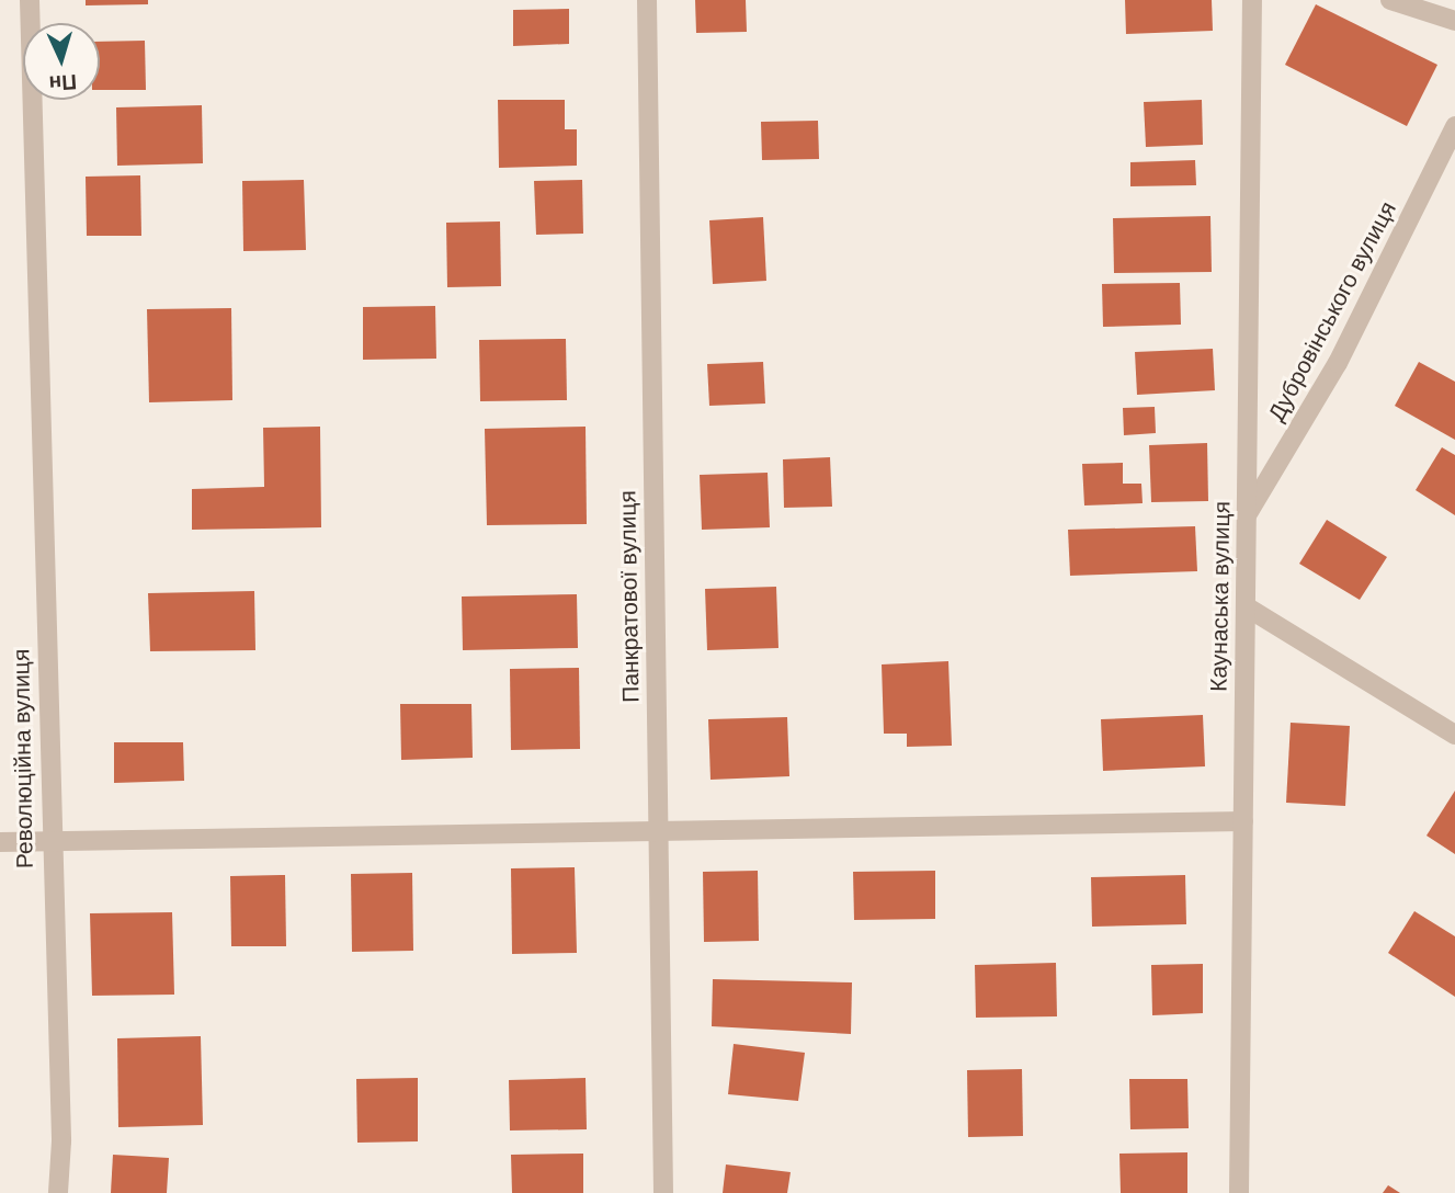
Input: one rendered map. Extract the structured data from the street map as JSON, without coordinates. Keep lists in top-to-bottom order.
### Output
{
  "streets": {
    "street": [
      "Дубровінського вулиця",
      "Панкратової вулиця",
      "Каунаська вулиця",
      "Революційна вулиця"
    ]
  },
  "crossings": [
    ["Дубровінського вулиця", "Каунаська вулиця"]
  ],
  "north": "bottom"
}
